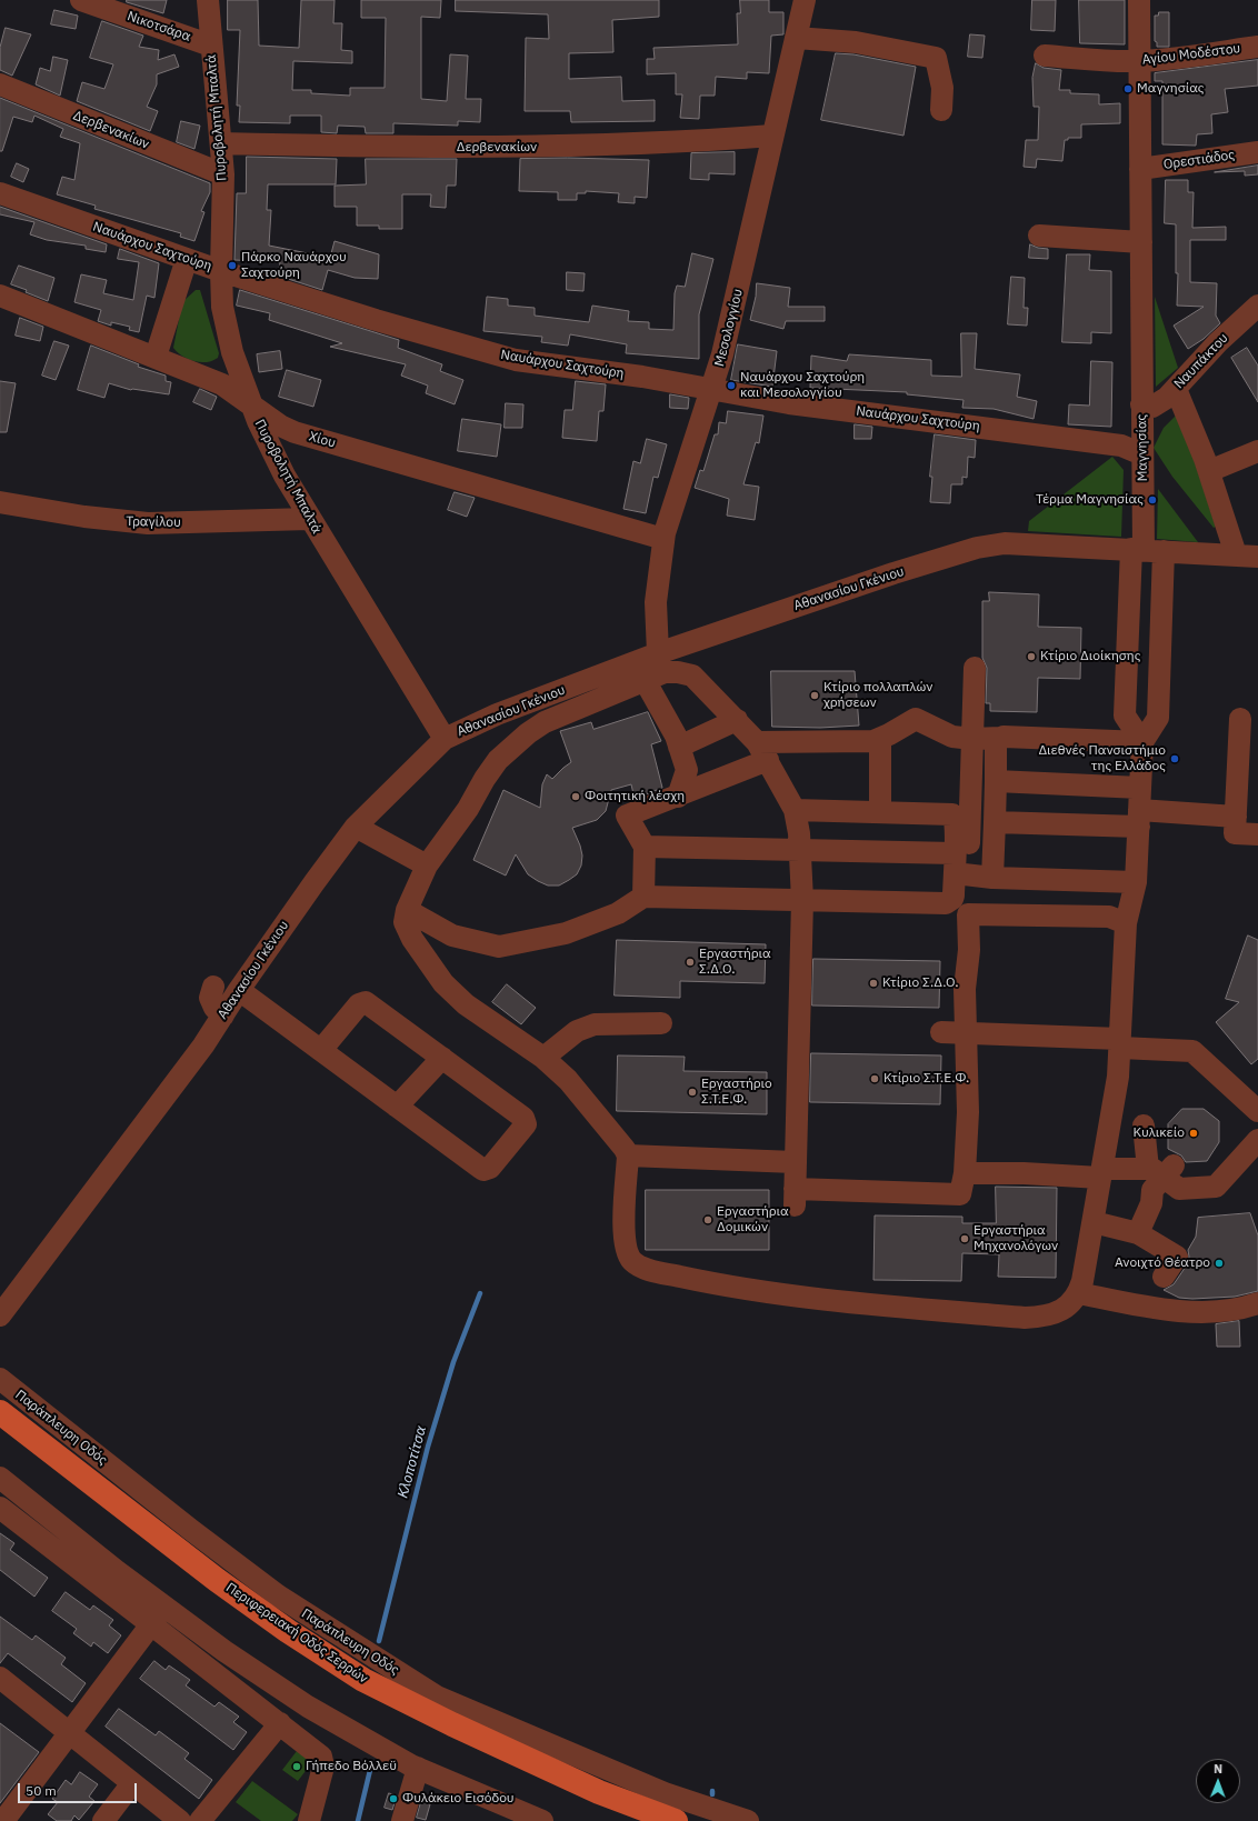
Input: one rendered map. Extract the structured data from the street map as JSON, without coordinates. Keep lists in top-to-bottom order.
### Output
{
  "streets": {
    "main road": ["Περιφερειακή Οδός Σερρών"],
    "street": [
      "Νικοτσάρα",
      "Αγίου Μοδέστου",
      "Πυροβολητή Μπαλτά",
      "Δερβενακίων",
      "Ορεστιάδος",
      "Ναυάρχου Σαχτούρη",
      "Μεσολογγίου",
      "Ναυπάκτου",
      "Χίου",
      "Μαγνησίας",
      "Τραγίλου",
      "Αθανασίου Γκένιου",
      "Παράπλευρη Οδός"
    ]
  },
  "crossings": [
    ["Νικοτσάρα", "Πυροβολητή Μπαλτά"],
    ["Αγίου Μοδέστου", "Μαγνησίας"],
    ["Πυροβολητή Μπαλτά", "Δερβενακίων"],
    ["Πυροβολητή Μπαλτά", "Ναυάρχου Σαχτούρη"],
    ["Πυροβολητή Μπαλτά", "Χίου"],
    ["Πυροβολητή Μπαλτά", "Τραγίλου"],
    ["Πυροβολητή Μπαλτά", "Αθανασίου Γκένιου"],
    ["Δερβενακίων", "Μεσολογγίου"],
    ["Ορεστιάδος", "Μαγνησίας"],
    ["Ναυάρχου Σαχτούρη", "Μεσολογγίου"],
    ["Ναυάρχου Σαχτούρη", "Μαγνησίας"],
    ["Μεσολογγίου", "Χίου"],
    ["Μεσολογγίου", "Αθανασίου Γκένιου"],
    ["Ναυπάκτου", "Μαγνησίας"],
    ["Μαγνησίας", "Αθανασίου Γκένιου"]
  ],
  "water": ["Κλοποτίτσα"],
  "places": [
    "Μαγνησίας",
    "Πάρκο Ναυάρχου Σαχτούρη",
    "Ναυάρχου Σαχτούρη και Μεσολογγίου",
    "Τέρμα Μαγνησίας",
    "Κτίριο Διοίκησης",
    "Κτίριο πολλαπλών χρήσεων",
    "Διεθνές Πανσιστήμιο της Ελλάδος",
    "Φοιτητική λέσχη",
    "Εργαστήρια Σ.Δ.Ο.",
    "Κτίριο Σ.Δ.Ο.",
    "Κτίριο Σ.Τ.Ε.Φ.",
    "Εργαστήριο Σ.Τ.Ε.Φ.",
    "Κυλικείο",
    "Εργαστήρια Δομικών",
    "Εργαστήρια Μηχανολόγων",
    "Ανοιχτό Θέατρο",
    "Γήπεδο Βόλλεϋ",
    "Φυλάκειο Εισόδου"
  ],
  "scale_bar": "50 m",
  "north": "top"
}
